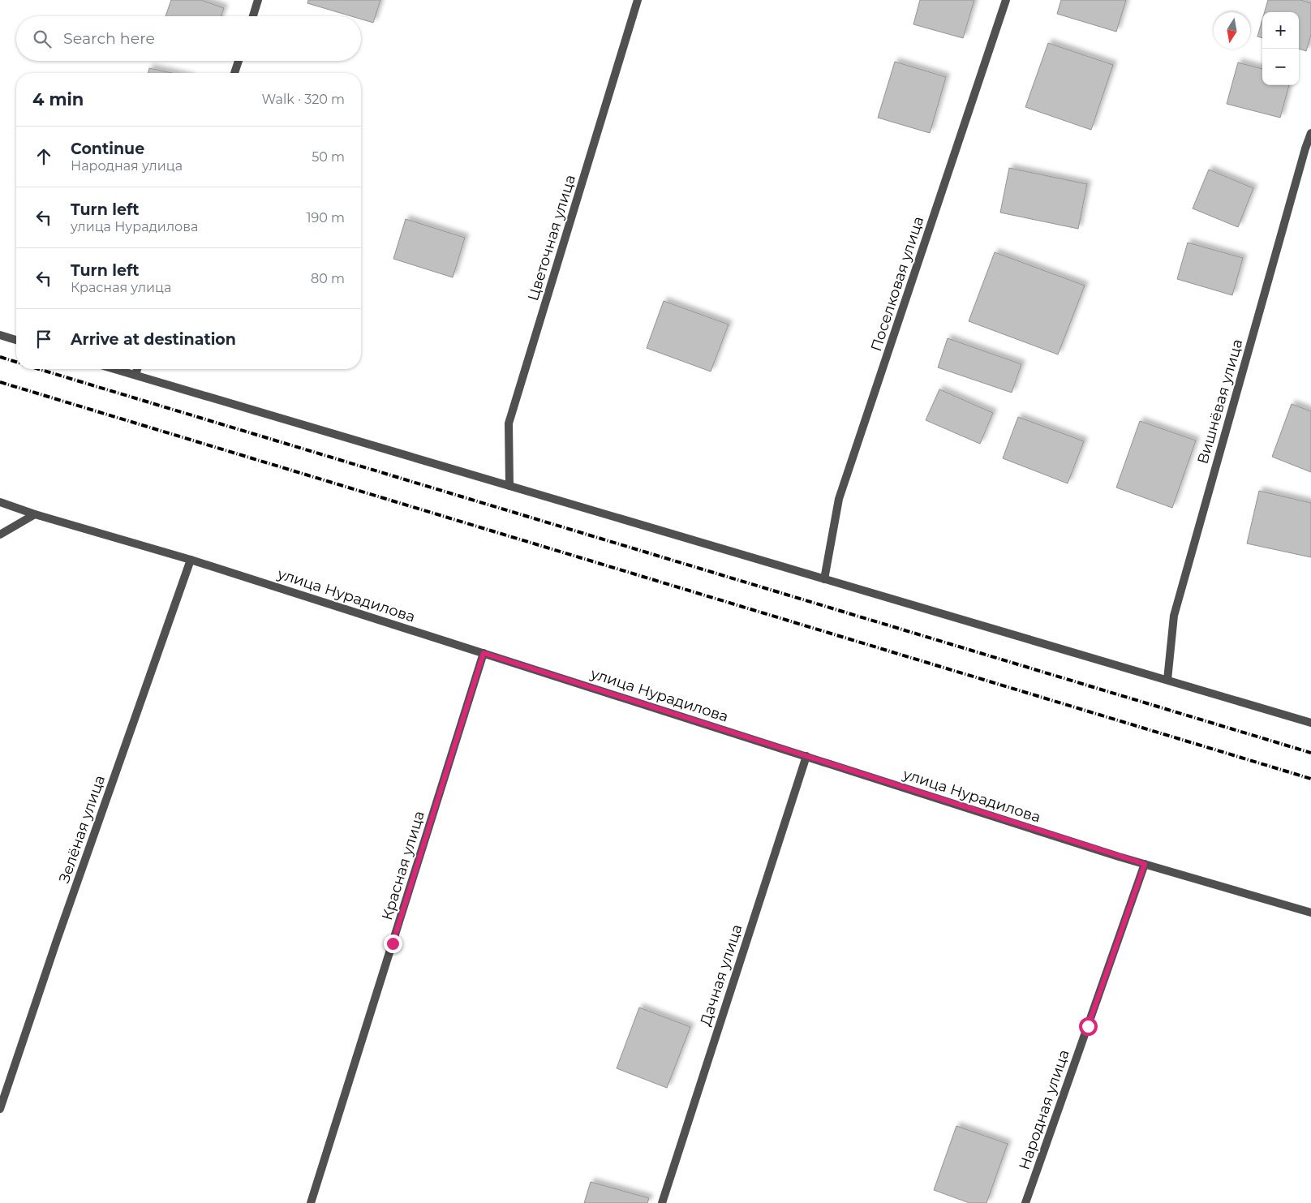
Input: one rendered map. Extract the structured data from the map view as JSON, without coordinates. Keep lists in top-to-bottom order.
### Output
{
  "streets": {
    "street": [
      "Цветочная улица",
      "Поселковая улица",
      "Вишнёвая улица",
      "улица Нурадилова",
      "Зелёная улица",
      "Красная улица",
      "Дачная улица",
      "Народная улица"
    ]
  },
  "crossings": [
    ["улица Нурадилова", "Зелёная улица"],
    ["улица Нурадилова", "Красная улица"],
    ["улица Нурадилова", "Дачная улица"],
    ["улица Нурадилова", "Народная улица"]
  ],
  "north": "bottom",
  "page": {
    "map_buttons": ["+", "−"],
    "search": "Search here",
    "heading": ["4 min", "Walk · 320 m"],
    "list": [
      ["Continue", "Народная улица", "50 m"],
      ["Turn left", "улица Нурадилова", "190 m"],
      ["Turn left", "Красная улица", "80 m"],
      "Arrive at destination"
    ]
  }
}
